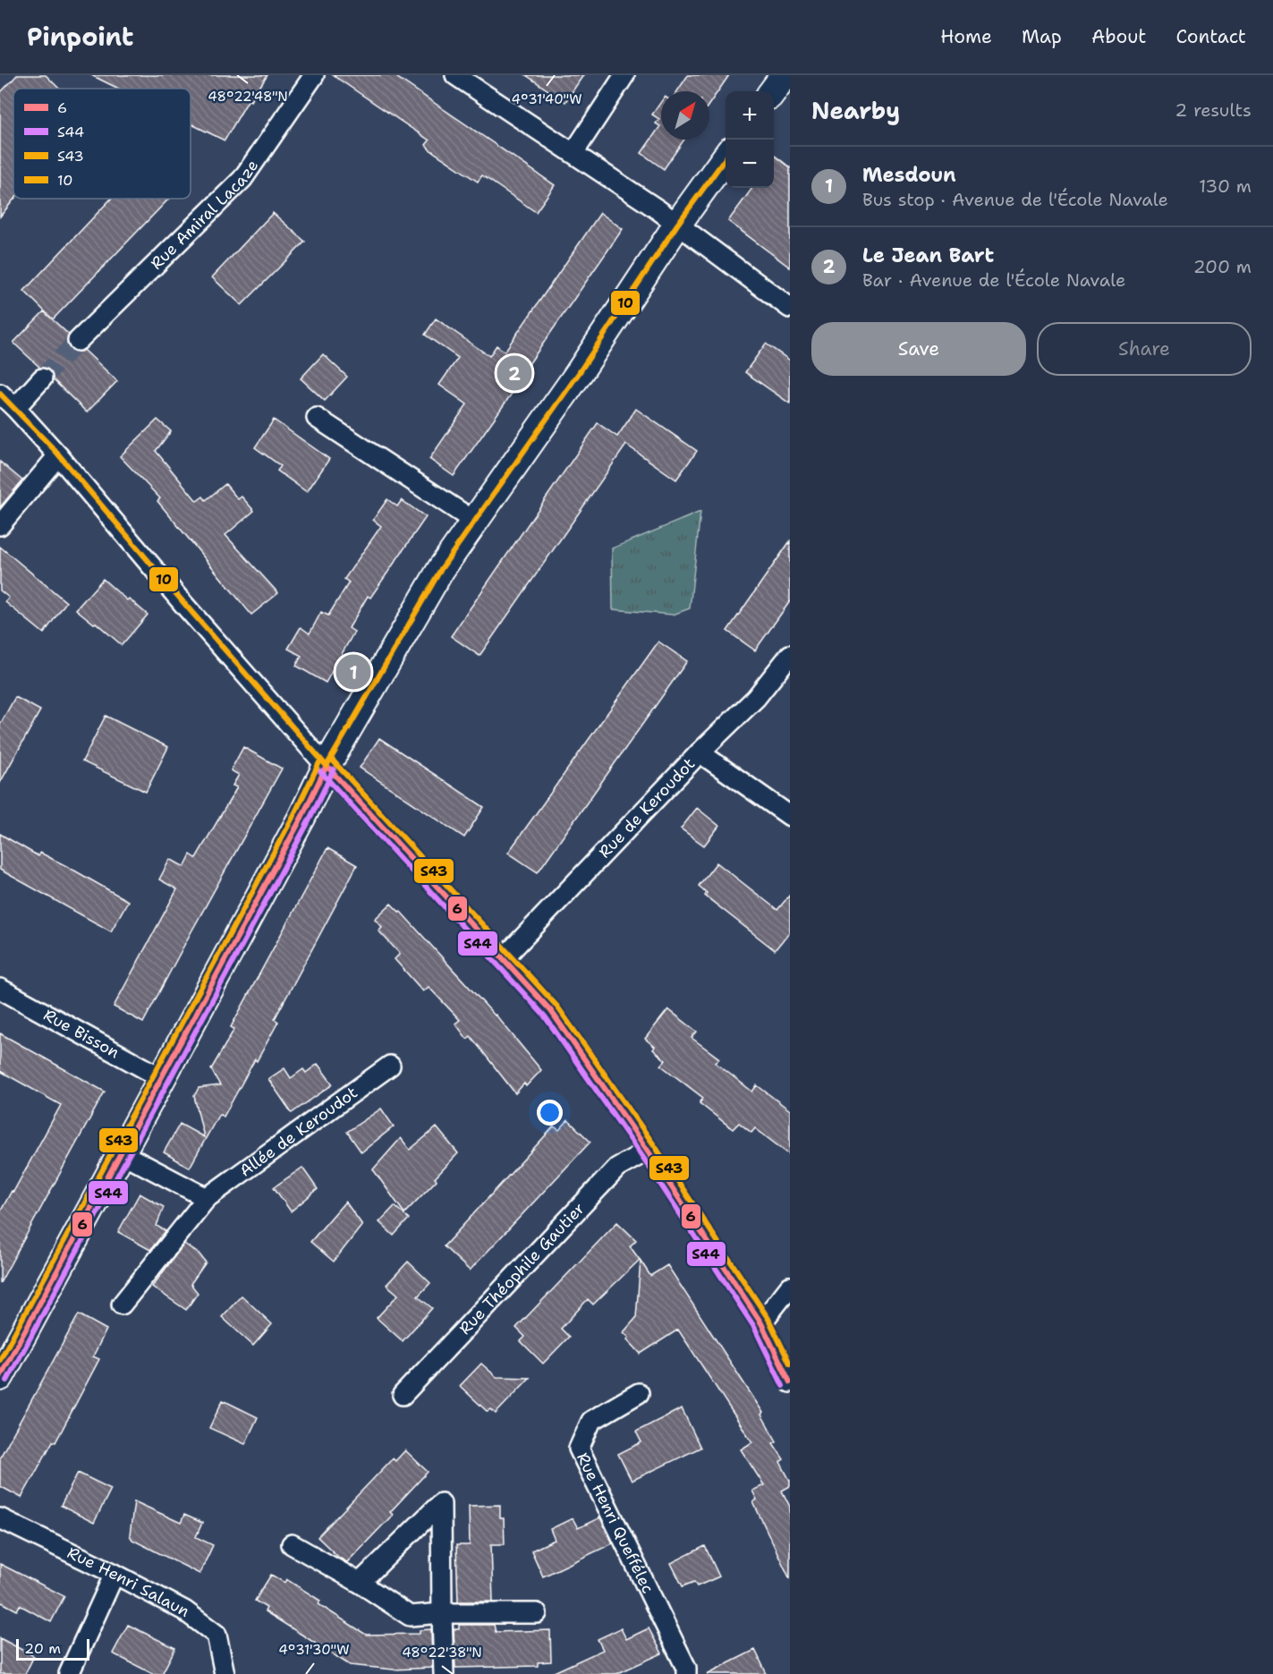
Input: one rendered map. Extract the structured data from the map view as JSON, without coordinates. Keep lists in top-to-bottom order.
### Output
{
  "streets": {
    "street": [
      "Rue Amiral Lacaze",
      "Rue de Keroudot",
      "Rue Bisson",
      "Allée de Keroudot",
      "Rue Théophile Gautier",
      "Rue Henri Queffélec",
      "Rue Henri Salaun"
    ]
  },
  "lines": [
    "transit line 10",
    "transit line S43",
    "transit line 6",
    "transit line S44"
  ],
  "legend": [
    "6",
    "S44",
    "S43",
    "10"
  ],
  "scale_bar": "20 m",
  "north": "top right",
  "page": {
    "header": "Pinpoint",
    "nav": [
      "Home",
      "Map",
      "About",
      "Contact"
    ],
    "heading": ["Nearby", "2 results"],
    "map_buttons": ["+", "−"],
    "list": [
      {
        "mark": "1",
        "name": "Mesdoun",
        "note": "Bus stop · Avenue de l'École Navale",
        "value": "130 m"
      },
      {
        "mark": "2",
        "name": "Le Jean Bart",
        "note": "Bar · Avenue de l'École Navale",
        "value": "200 m"
      }
    ],
    "buttons": ["Save", "Share"],
    "pins": ["2", "1"],
    "scale": "20 m"
  },
  "coordinates": [
    "48°22'48\"N",
    "4°31'40\"W",
    "4°31'30\"W",
    "48°22'38\"N"
  ]
}
